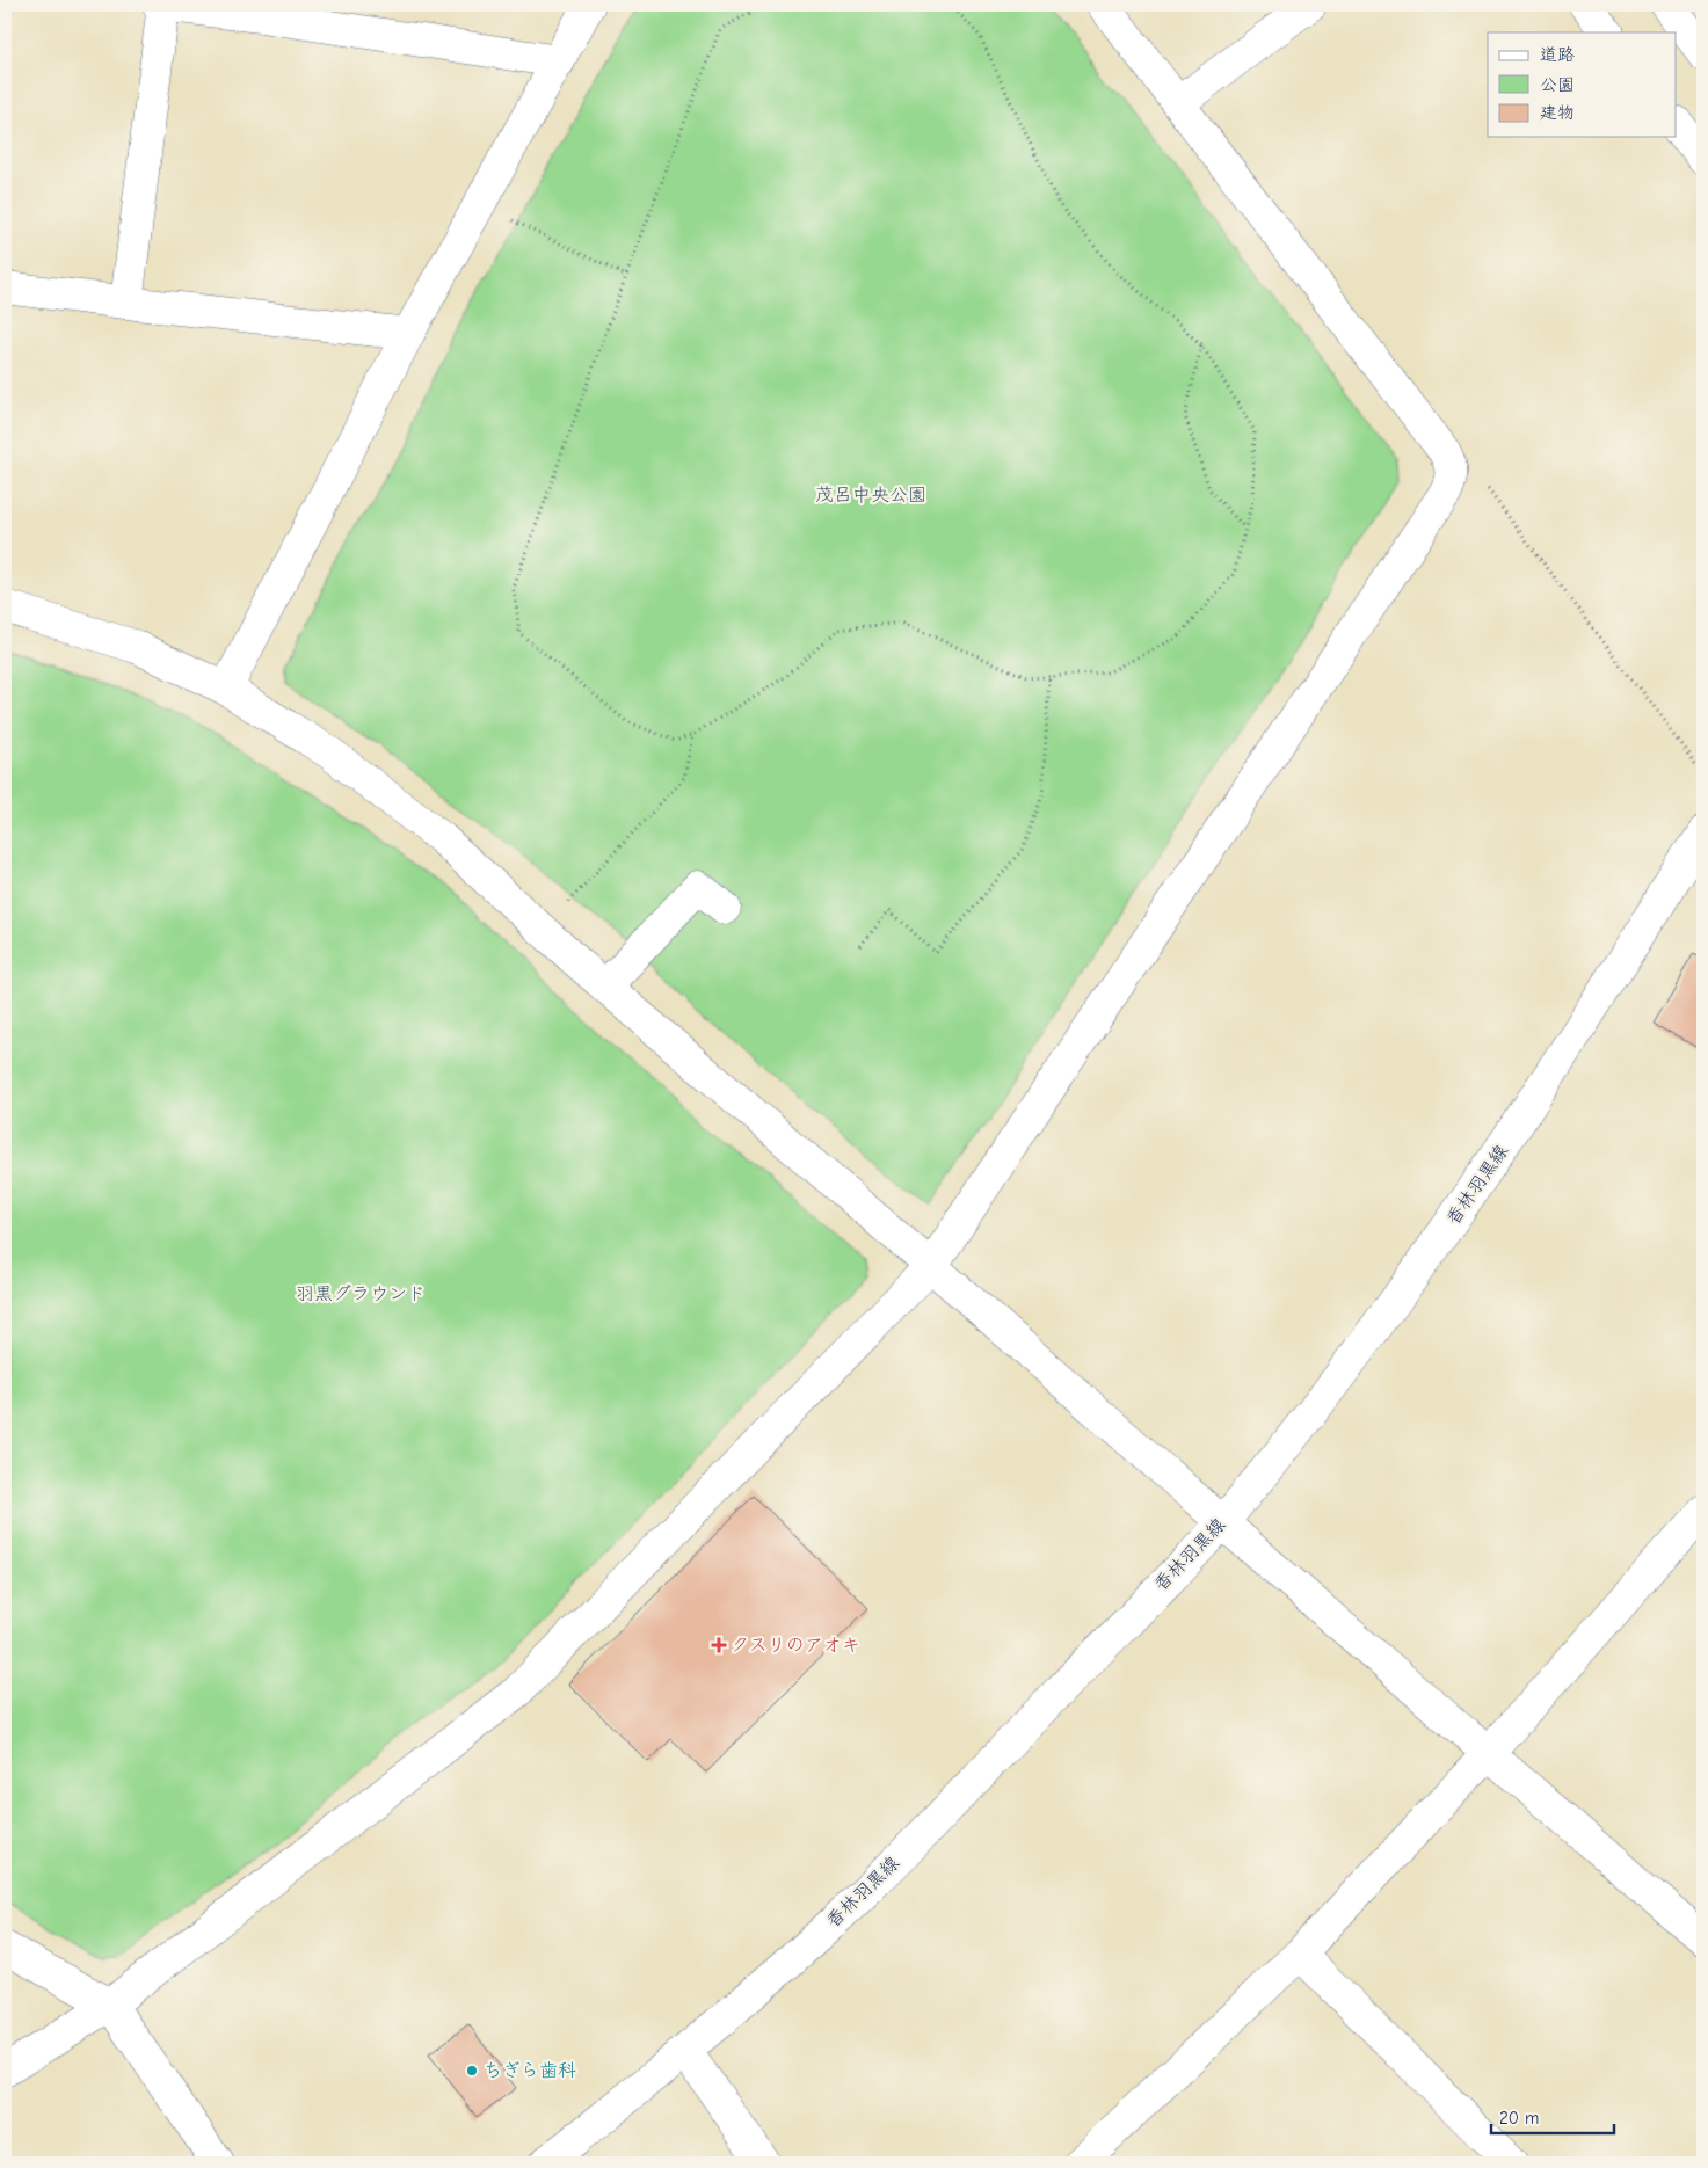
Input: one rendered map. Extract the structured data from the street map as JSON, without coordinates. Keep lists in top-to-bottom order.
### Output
{
  "streets": {
    "main road": ["香林羽黒線"]
  },
  "parks": ["茂呂中央公園", "羽黒グラウンド"],
  "places": {
    "health": ["クスリのアオキ"],
    "other": ["ちぎら歯科"]
  },
  "legend": ["道路", "公園", "建物"],
  "scale_bar": "20 m"
}
